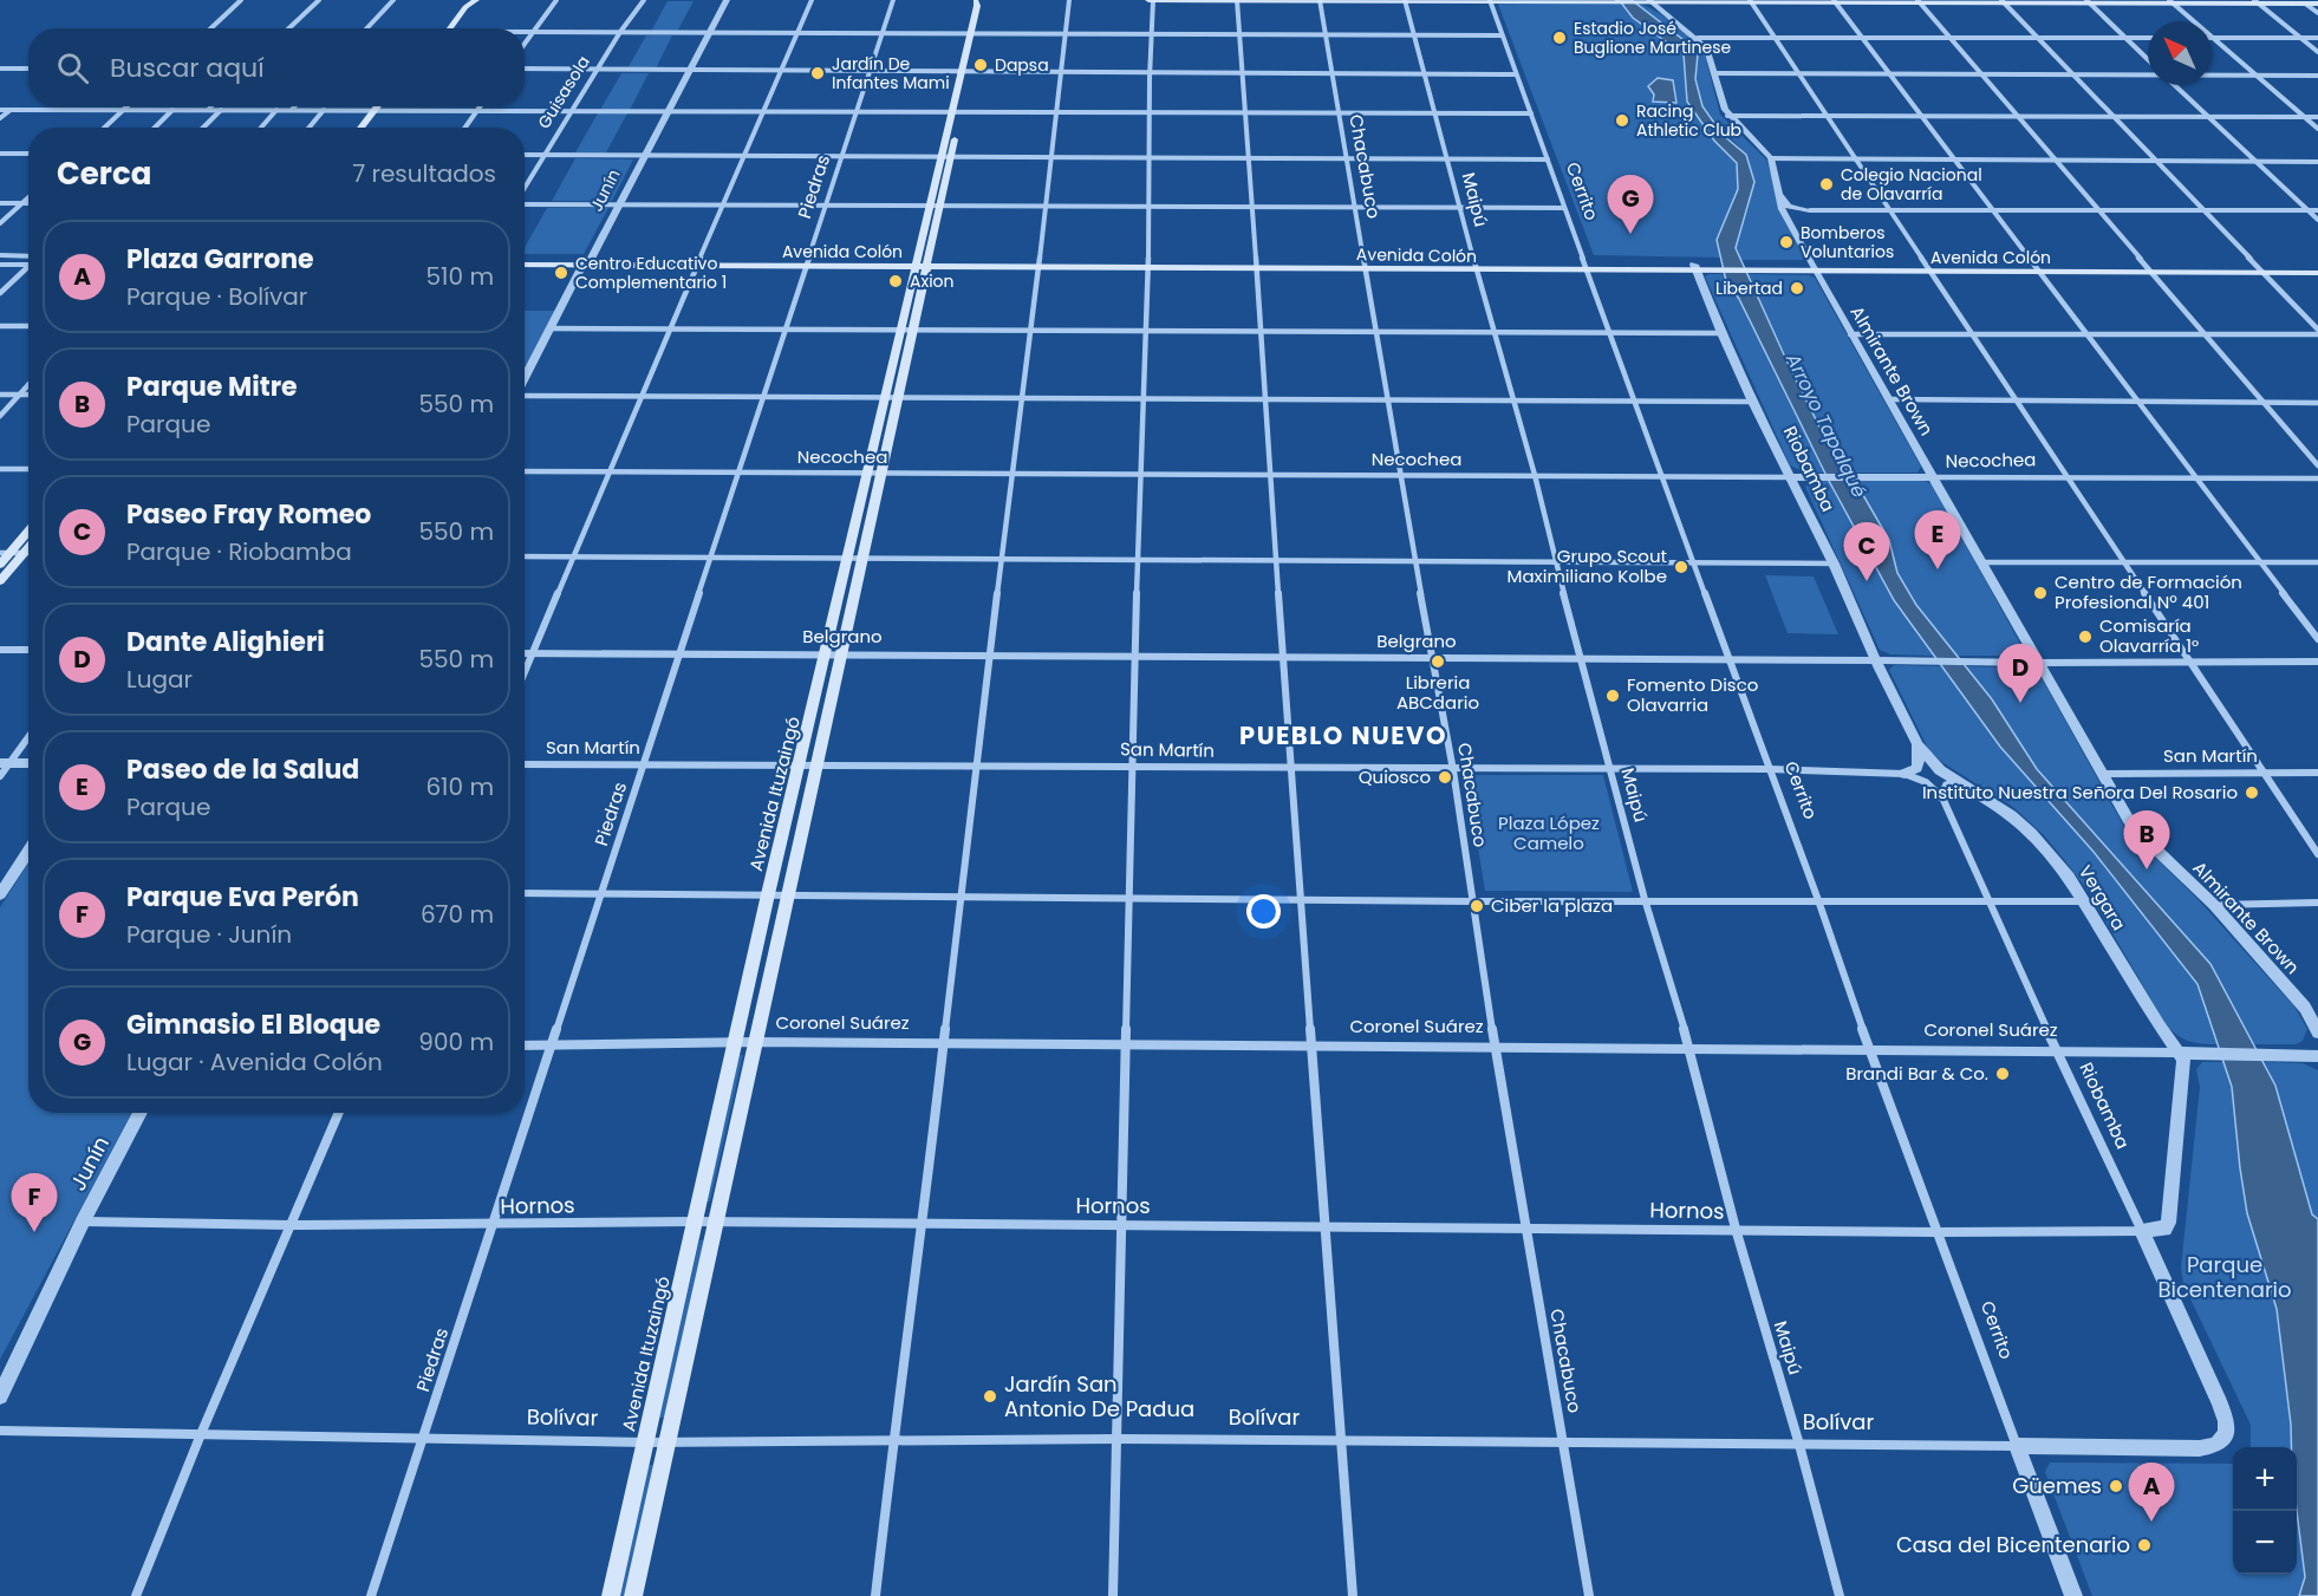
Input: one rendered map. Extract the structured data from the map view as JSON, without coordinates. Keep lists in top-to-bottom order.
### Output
{
  "streets": {
    "main road": ["Avenida Colón", "Avenida Ituzaingó"],
    "street": [
      "Guisasola",
      "Chacabuco",
      "Piedras",
      "Junín",
      "Cerrito",
      "Maipú",
      "Almirante Brown",
      "Necochea",
      "Riobamba",
      "Belgrano",
      "San Martín",
      "Vergara",
      "Coronel Suárez",
      "Hornos",
      "Bolívar"
    ]
  },
  "crossings": [
    ["Chacabuco", "Avenida Colón"],
    ["Chacabuco", "Necochea"],
    ["Chacabuco", "Belgrano"],
    ["Chacabuco", "San Martín"],
    ["Chacabuco", "Coronel Suárez"],
    ["Chacabuco", "Hornos"],
    ["Chacabuco", "Bolívar"],
    ["Piedras", "Avenida Colón"],
    ["Piedras", "Necochea"],
    ["Piedras", "Belgrano"],
    ["Piedras", "San Martín"],
    ["Piedras", "Coronel Suárez"],
    ["Piedras", "Hornos"],
    ["Piedras", "Bolívar"],
    ["Junín", "Avenida Colón"],
    ["Junín", "Hornos"],
    ["Cerrito", "Avenida Colón"],
    ["Cerrito", "Necochea"],
    ["Cerrito", "Belgrano"],
    ["Cerrito", "San Martín"],
    ["Cerrito", "Coronel Suárez"],
    ["Cerrito", "Hornos"],
    ["Cerrito", "Bolívar"],
    ["Maipú", "Avenida Colón"],
    ["Maipú", "Necochea"],
    ["Maipú", "Belgrano"],
    ["Maipú", "San Martín"],
    ["Maipú", "Coronel Suárez"],
    ["Maipú", "Hornos"],
    ["Maipú", "Bolívar"],
    ["Avenida Colón", "Almirante Brown"],
    ["Avenida Colón", "Riobamba"],
    ["Avenida Colón", "Avenida Ituzaingó"],
    ["Almirante Brown", "Necochea"],
    ["Almirante Brown", "Belgrano"],
    ["Almirante Brown", "San Martín"],
    ["Necochea", "Riobamba"],
    ["Necochea", "Avenida Ituzaingó"],
    ["Riobamba", "Belgrano"],
    ["Riobamba", "San Martín"],
    ["Riobamba", "Vergara"],
    ["Riobamba", "Coronel Suárez"],
    ["Riobamba", "Hornos"],
    ["Riobamba", "Bolívar"],
    ["Belgrano", "Avenida Ituzaingó"],
    ["San Martín", "Avenida Ituzaingó"],
    ["Avenida Ituzaingó", "Coronel Suárez"],
    ["Avenida Ituzaingó", "Hornos"],
    ["Avenida Ituzaingó", "Bolívar"],
    ["Vergara", "Coronel Suárez"]
  ],
  "districts": ["PUEBLO NUEVO"],
  "water": ["Arroyo Tapalqué"],
  "parks": ["Plaza López Camelo", "Parque Bicentenario"],
  "places": [
    "Estadio José Buglione Martinese",
    "Dapsa",
    "Jardín De Infantes Mami",
    "Racing Athletic Club",
    "Colegio Nacional de Olavarría",
    "Bomberos Voluntarios",
    "Centro Educativo Complementario 1",
    "Axion",
    "Libertad",
    "Grupo Scout Maximiliano Kolbe",
    "Centro de Formación Profesional Nº 401",
    "Comisaría Olavarría 1°",
    "Libreria ABCdario",
    "Fomento Disco Olavarria",
    "Quiosco",
    "Instituto Nuestra Señora Del Rosario",
    "Ciber la plaza",
    "Brandi Bar & Co.",
    "Jardín San Antonio De Padua",
    "Güemes",
    "Casa del Bicentenario"
  ],
  "north": "top left",
  "page": {
    "search": "Buscar aquí",
    "heading": ["Cerca", "7 resultados"],
    "pins": [
      "G",
      "E",
      "C",
      "D",
      "B",
      "F",
      "A"
    ],
    "list": [
      {
        "mark": "A",
        "name": "Plaza Garrone",
        "note": "Parque · Bolívar",
        "value": "510 m"
      },
      {
        "mark": "B",
        "name": "Parque Mitre",
        "note": "Parque",
        "value": "550 m"
      },
      {
        "mark": "C",
        "name": "Paseo Fray Romeo",
        "note": "Parque · Riobamba",
        "value": "550 m"
      },
      {
        "mark": "D",
        "name": "Dante Alighieri",
        "note": "Lugar",
        "value": "550 m"
      },
      {
        "mark": "E",
        "name": "Paseo de la Salud",
        "note": "Parque",
        "value": "610 m"
      },
      {
        "mark": "F",
        "name": "Parque Eva Perón",
        "note": "Parque · Junín",
        "value": "670 m"
      },
      {
        "mark": "G",
        "name": "Gimnasio El Bloque",
        "note": "Lugar · Avenida Colón",
        "value": "900 m"
      }
    ],
    "map_buttons": ["+", "−"]
  }
}
